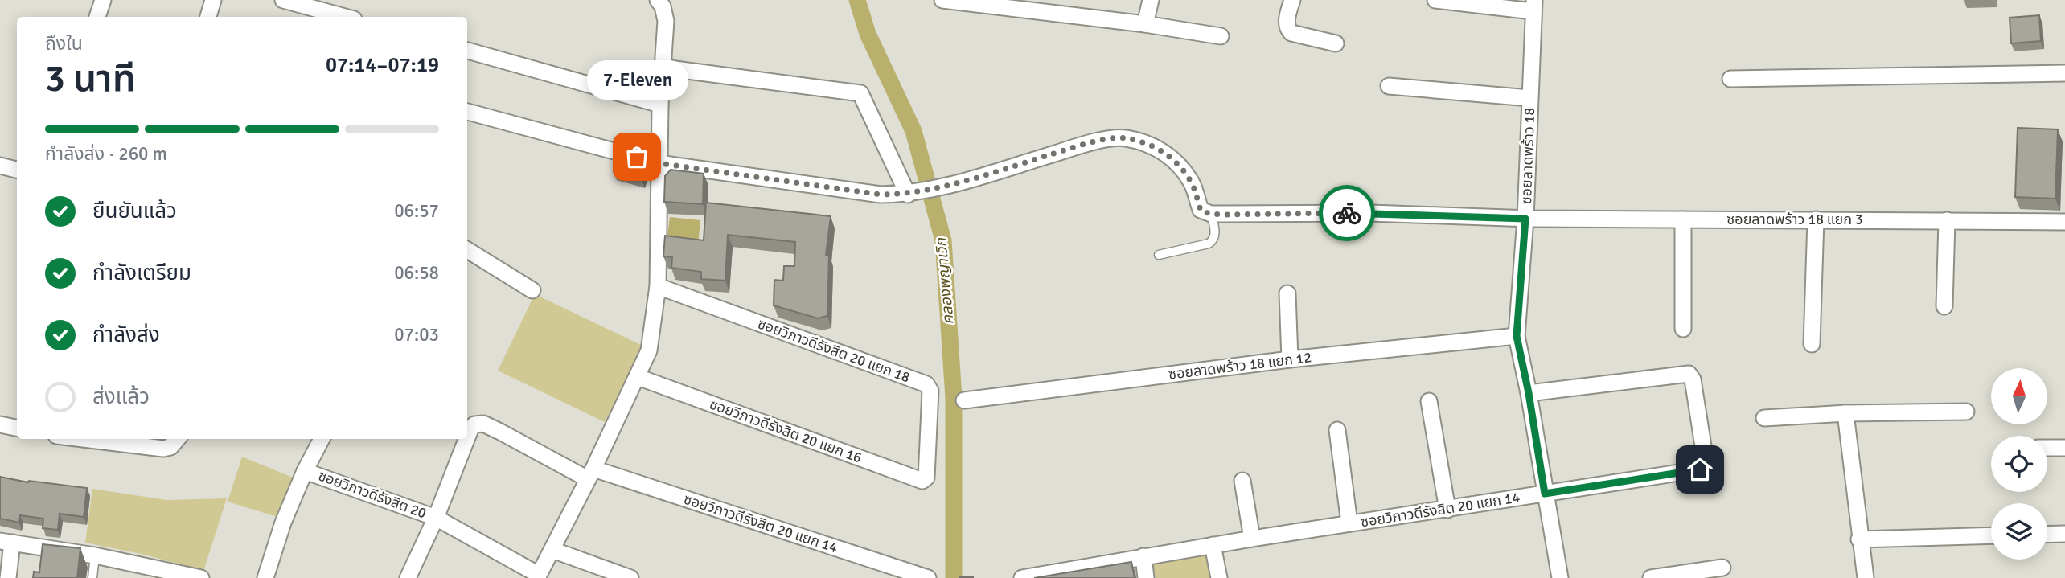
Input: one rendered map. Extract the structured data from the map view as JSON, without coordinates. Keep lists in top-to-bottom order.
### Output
{
  "streets": {
    "street": [
      "ซอยลาดพร้าว 18",
      "ซอยลาดพร้าว 18 แยก 3",
      "ซอยวิภาวดีรังสิต 20 แยก 18",
      "ซอยลาดพร้าว 18 แยก 12",
      "ซอยวิภาวดีรังสิต 20 แยก 16",
      "ซอยวิภาวดีรังสิต 20",
      "ซอยวิภาวดีรังสิต 20 แยก 14"
    ]
  },
  "crossings": [
    ["ซอยลาดพร้าว 18", "ซอยลาดพร้าว 18 แยก 3"],
    ["ซอยลาดพร้าว 18", "ซอยลาดพร้าว 18 แยก 12"],
    ["ซอยลาดพร้าว 18", "ซอยวิภาวดีรังสิต 20 แยก 14"],
    ["ซอยวิภาวดีรังสิต 20 แยก 18", "ซอยวิภาวดีรังสิต 20 แยก 16"],
    ["ซอยวิภาวดีรังสิต 20", "ซอยวิภาวดีรังสิต 20 แยก 14"]
  ],
  "water": ["คลองพญาเวิก"],
  "places": ["7-Eleven"],
  "north": "top",
  "page": {
    "heading": ["3 นาที", "ถึงใน", "07:14–07:19"],
    "bubble": "7-Eleven",
    "bar": "กำลังส่ง · 260 m",
    "list": [
      ["ยืนยันแล้ว", "06:57"],
      ["กำลังเตรียม", "06:58"],
      ["กำลังส่ง", "07:03"],
      "ส่งแล้ว"
    ]
  }
}
